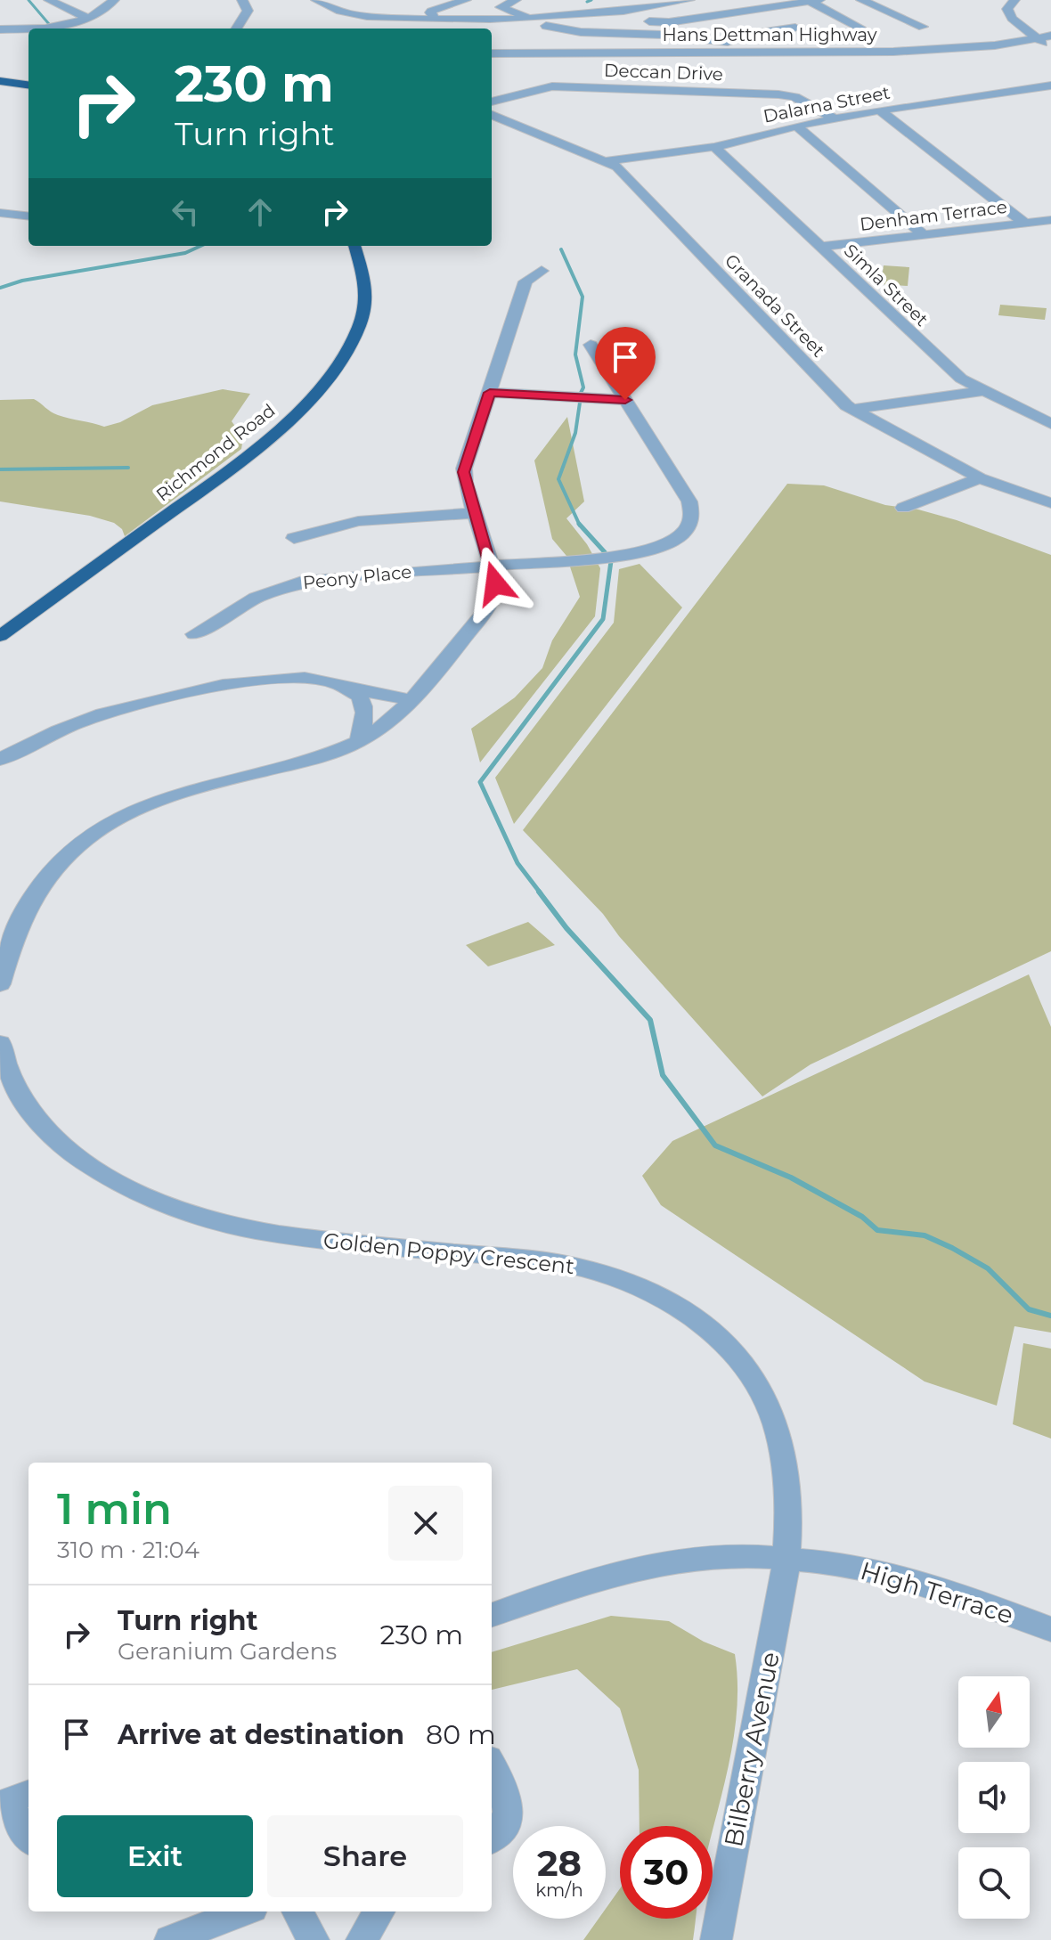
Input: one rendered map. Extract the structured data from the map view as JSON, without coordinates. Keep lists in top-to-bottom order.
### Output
{
  "streets": {
    "highway": ["Richmond Road"],
    "street": [
      "Hans Dettman Highway",
      "Deccan Drive",
      "Dalarna Street",
      "Denham Terrace",
      "Simla Street",
      "Granada Street",
      "Peony Place",
      "Golden Poppy Crescent",
      "High Terrace",
      "Bilberry Avenue"
    ]
  },
  "crossings": [
    ["Deccan Drive", "Dalarna Street"],
    ["Dalarna Street", "Simla Street"],
    ["Dalarna Street", "Granada Street"],
    ["Denham Terrace", "Simla Street"],
    ["Golden Poppy Crescent", "High Terrace"],
    ["Golden Poppy Crescent", "Bilberry Avenue"],
    ["High Terrace", "Bilberry Avenue"]
  ],
  "north": "top",
  "page": {
    "turn": ["230 m", "Turn right"],
    "heading": ["1 min", "310 m · 21:04"],
    "list": [
      {
        "name": "Turn right",
        "note": "Geranium Gardens",
        "value": "230 m"
      },
      {
        "name": "Arrive at destination",
        "value": "80 m"
      }
    ],
    "buttons": ["Exit", "Share"],
    "speed": "28 km/h",
    "limit": "30"
  }
}
